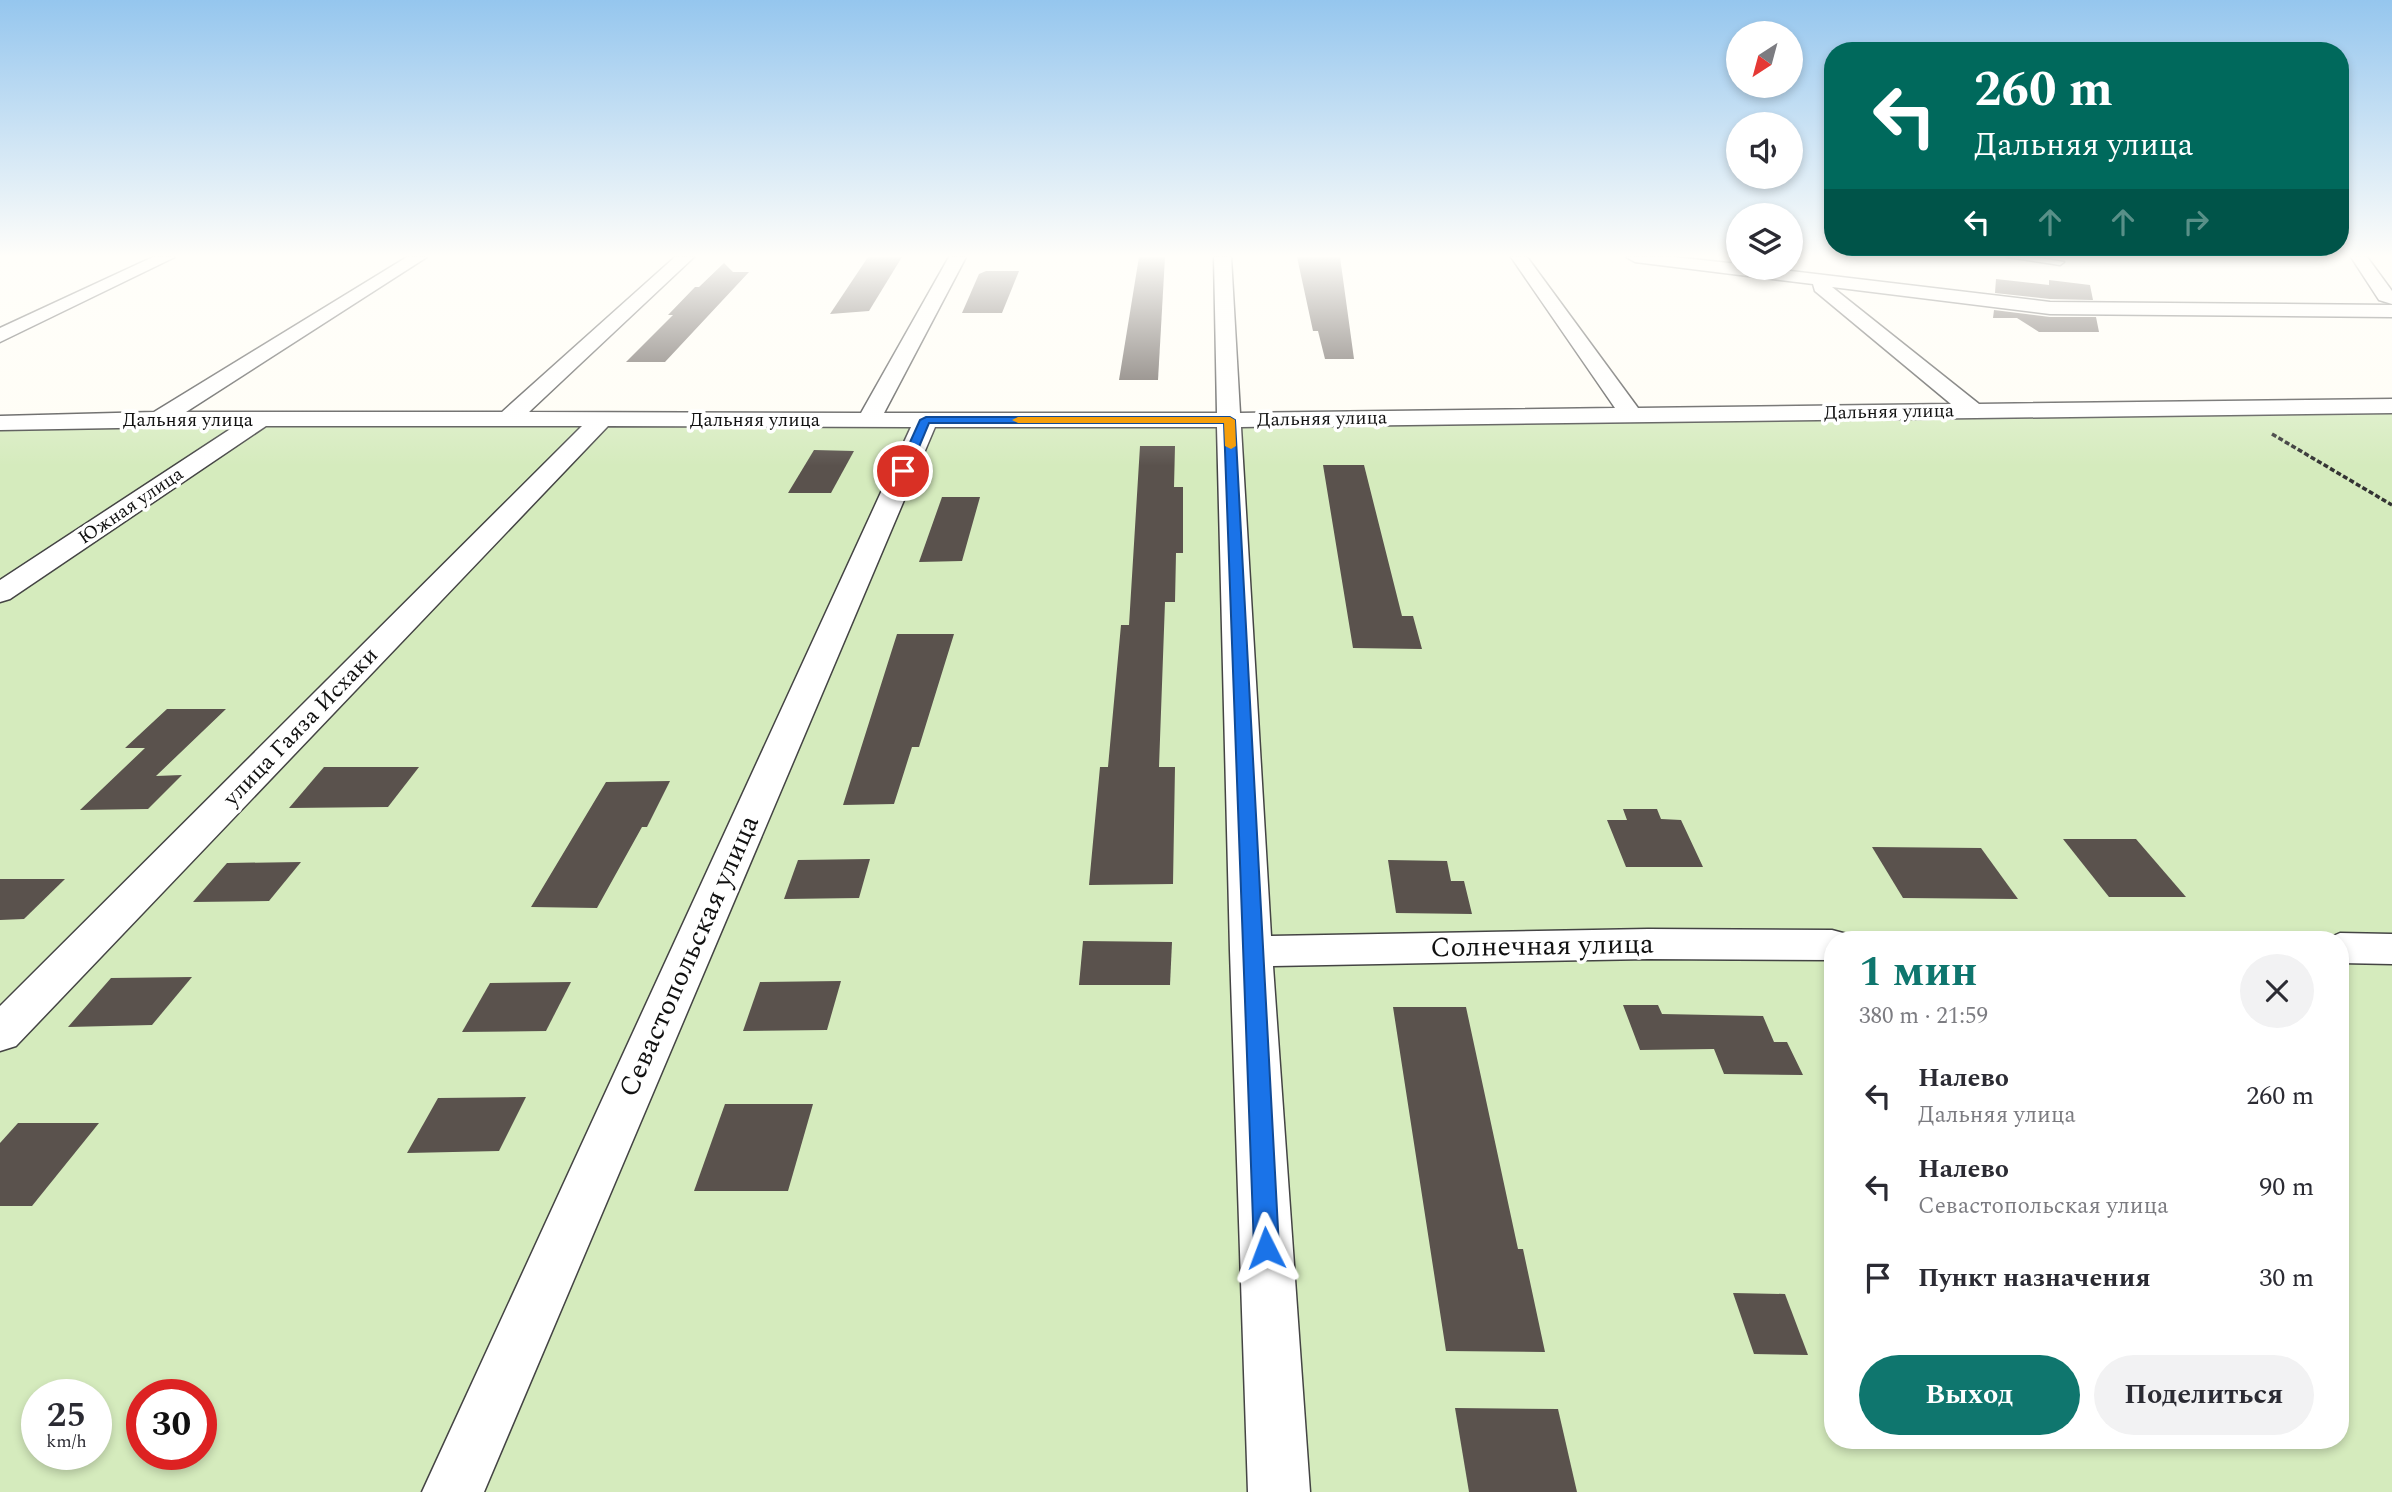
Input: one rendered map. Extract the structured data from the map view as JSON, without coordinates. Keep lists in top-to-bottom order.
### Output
{
  "streets": {
    "street": [
      "Дальняя улица",
      "Южная улица",
      "улица Гаяза Исхаки",
      "Солнечная улица",
      "Севастопольская улица"
    ]
  },
  "crossings": [
    ["Дальняя улица", "Южная улица"],
    ["Дальняя улица", "улица Гаяза Исхаки"],
    ["Дальняя улица", "Севастопольская улица"]
  ],
  "north": "bottom left",
  "page": {
    "turn": ["260 m", "Дальняя улица"],
    "heading": ["1 мин", "380 m · 21:59"],
    "list": [
      {
        "name": "Налево",
        "note": "Дальняя улица",
        "value": "260 m"
      },
      {
        "name": "Налево",
        "note": "Севастопольская улица",
        "value": "90 m"
      },
      {
        "name": "Пункт назначения",
        "value": "30 m"
      }
    ],
    "buttons": ["Выход", "Поделиться"],
    "speed": "25 km/h",
    "limit": "30"
  }
}
